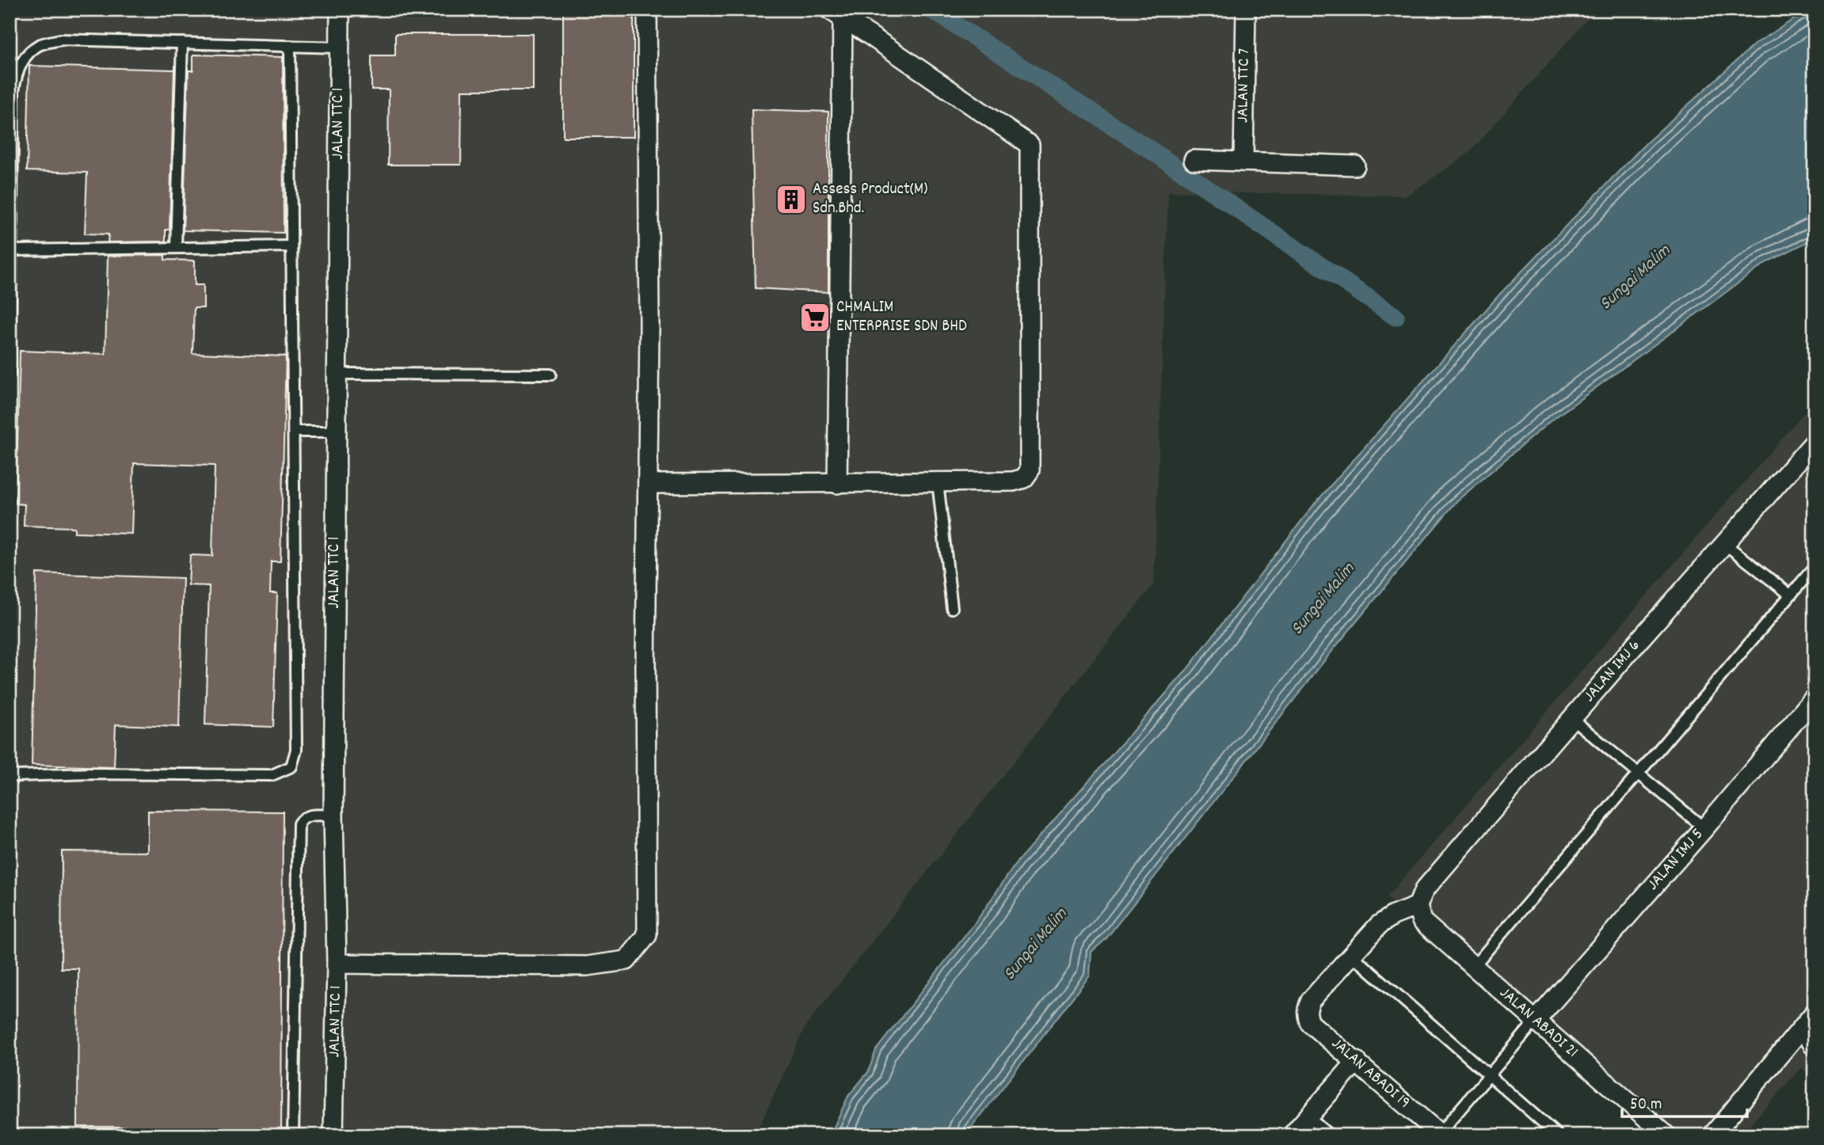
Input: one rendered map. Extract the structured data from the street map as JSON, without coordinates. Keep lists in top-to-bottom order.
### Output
{
  "streets": {
    "street": [
      "JALAN TTC 7",
      "JALAN TTC 1",
      "JALAN IMJ 6",
      "JALAN IMJ 5",
      "JALAN ABADI 21",
      "JALAN ABADI 19"
    ]
  },
  "crossings": [
    ["JALAN IMJ 6", "JALAN ABADI 21"],
    ["JALAN IMJ 5", "JALAN ABADI 21"]
  ],
  "water": ["Sungai Malim"],
  "places": {
    "building": ["Assess Product(M) Sdn.Bhd."],
    "supermarket": ["CHMALIM ENTERPRISE SDN BHD"]
  },
  "scale_bar": "50 m"
}
